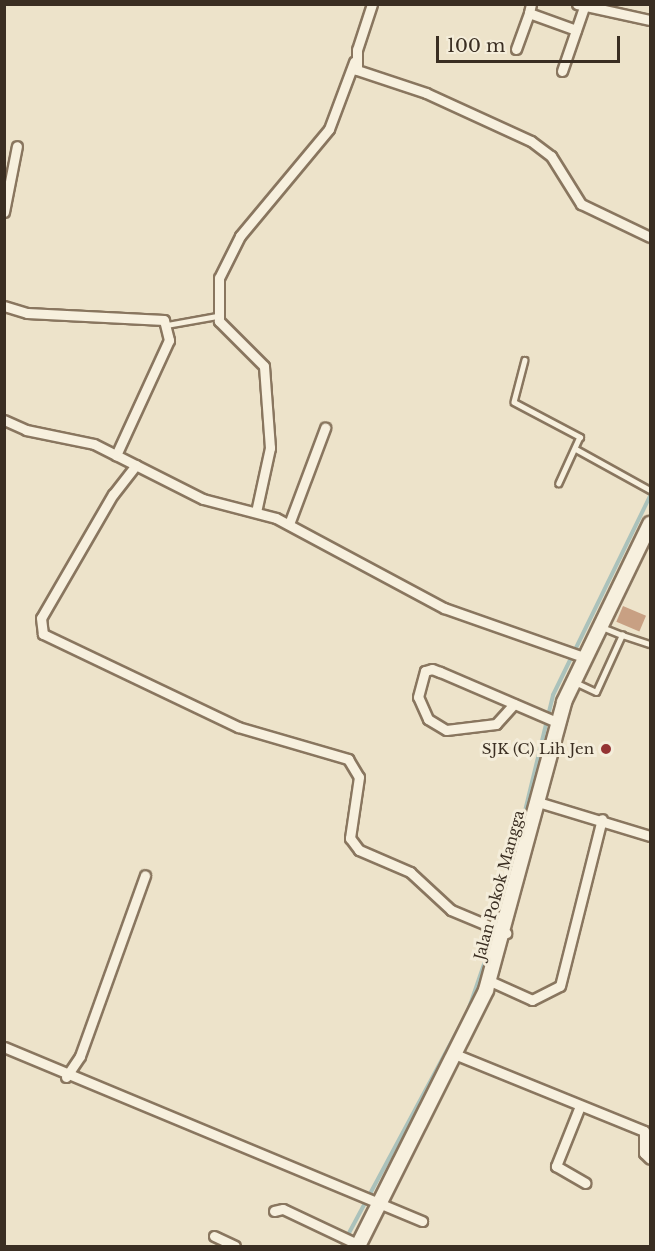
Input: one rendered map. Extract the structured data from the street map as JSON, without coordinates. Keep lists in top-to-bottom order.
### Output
{
  "streets": {
    "main road": ["Jalan Pokok Mangga"]
  },
  "places": ["SJK (C) Lih Jen"],
  "scale_bar": "100 m"
}
